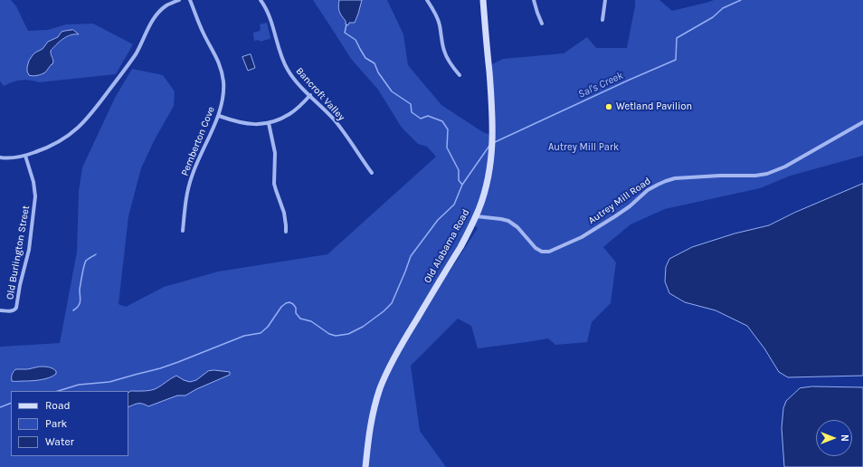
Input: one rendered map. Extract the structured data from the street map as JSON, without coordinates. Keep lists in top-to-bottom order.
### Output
{
  "streets": {
    "main road": ["Old Alabama Road"],
    "street": [
      "Bancroft Valley",
      "Pemberton Cove",
      "Autrey Mill Road",
      "Old Burlington Street"
    ]
  },
  "crossings": [
    ["Autrey Mill Road", "Old Alabama Road"]
  ],
  "water": ["Sal's Creek"],
  "parks": ["Autrey Mill Park"],
  "places": ["Wetland Pavilion"],
  "legend": ["Road", "Park", "Water"],
  "north": "right"
}
